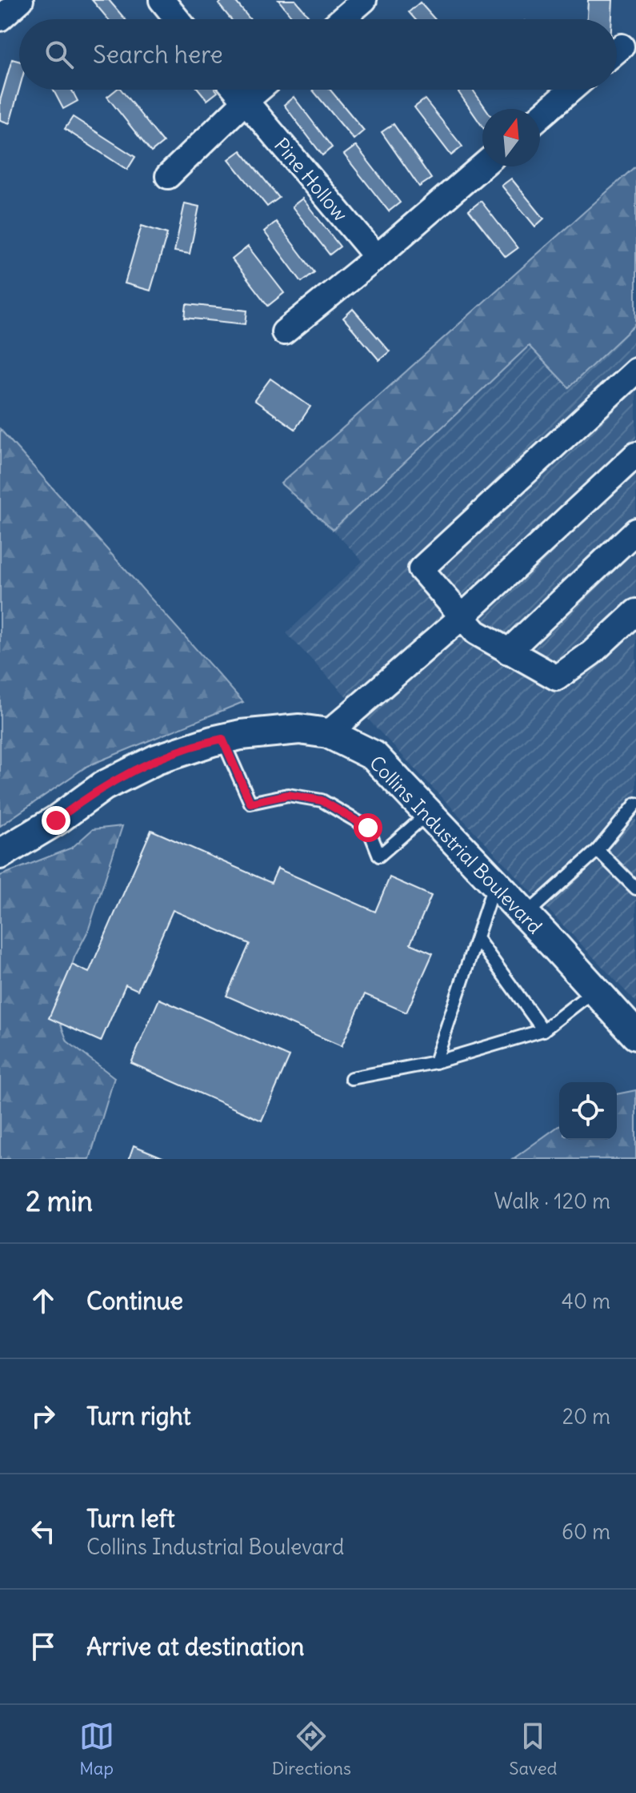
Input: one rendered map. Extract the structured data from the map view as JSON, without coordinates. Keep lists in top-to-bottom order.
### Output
{
  "streets": {
    "street": ["Pine Hollow", "Collins Industrial Boulevard"]
  },
  "north": "top",
  "page": {
    "search": "Search here",
    "heading": ["2 min", "Walk · 120 m"],
    "list": [
      ["Continue", "40 m"],
      ["Turn right", "20 m"],
      ["Turn left", "Collins Industrial Boulevard", "60 m"],
      "Arrive at destination"
    ],
    "nav": ["Map", "Directions", "Saved"]
  }
}
